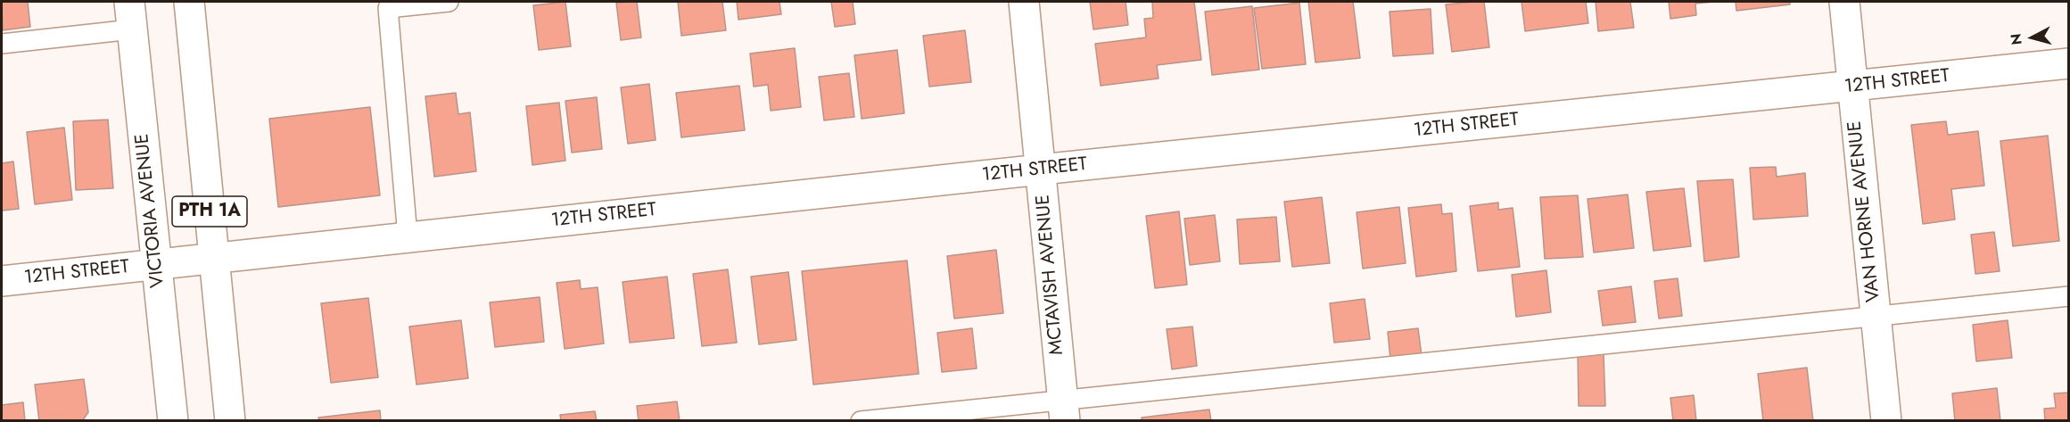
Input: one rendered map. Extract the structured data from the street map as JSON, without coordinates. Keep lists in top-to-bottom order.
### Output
{
  "streets": {
    "street": [
      "12TH STREET",
      "VICTORIA AVENUE",
      "PTH 1A",
      "VAN HORNE AVENUE",
      "MCTAVISH AVENUE"
    ]
  },
  "crossings": [
    ["12TH STREET", "VICTORIA AVENUE"],
    ["12TH STREET", "PTH 1A"],
    ["12TH STREET", "VAN HORNE AVENUE"],
    ["12TH STREET", "MCTAVISH AVENUE"]
  ],
  "north": "left"
}
